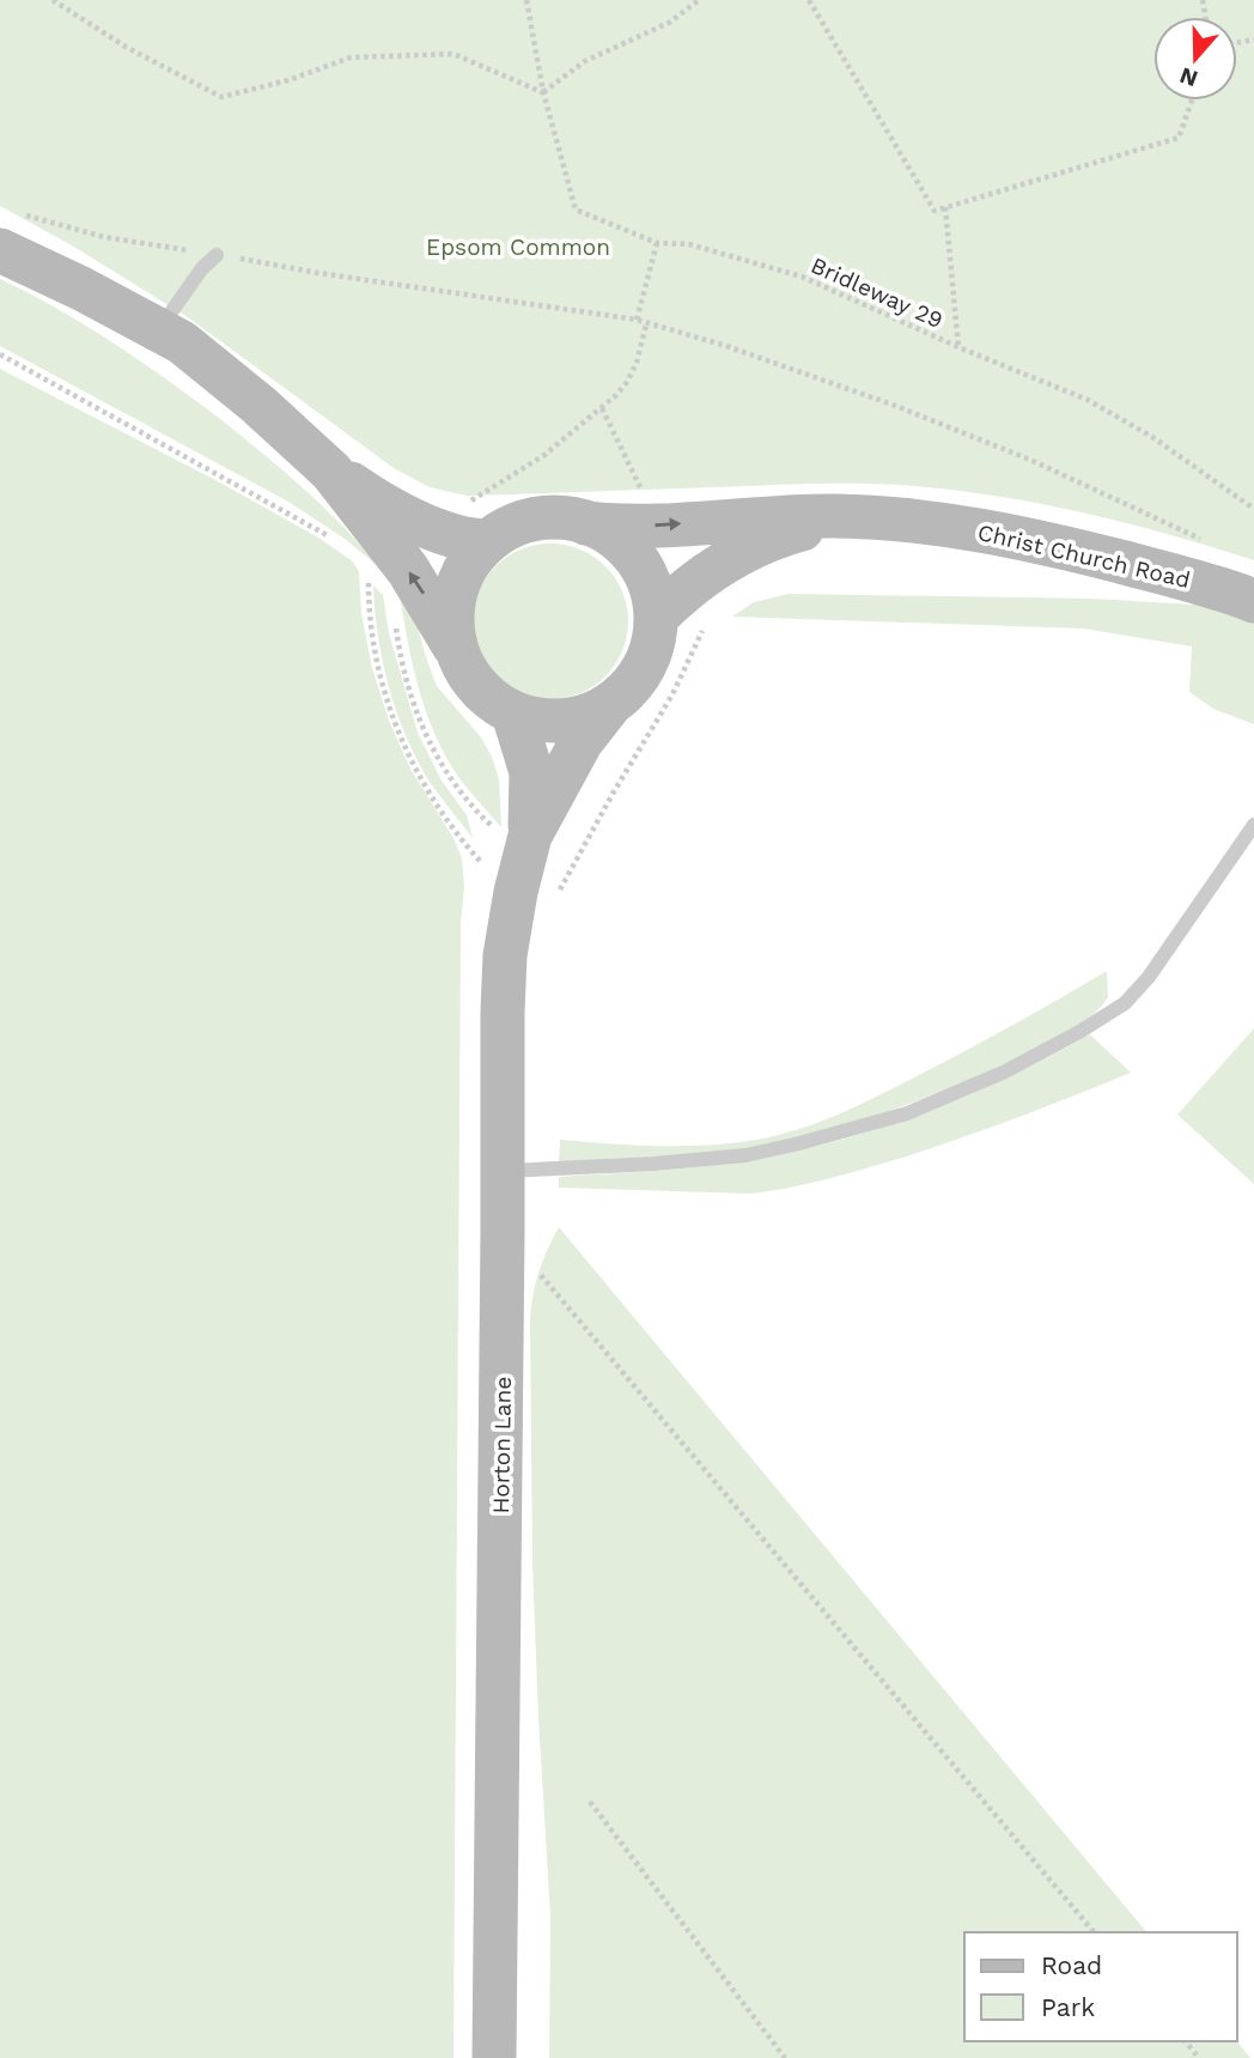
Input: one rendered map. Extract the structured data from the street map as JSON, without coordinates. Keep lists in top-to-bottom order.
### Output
{
  "streets": {
    "main road": ["Christ Church Road", "Horton Lane"],
    "path": ["Bridleway 29"]
  },
  "crossings": [
    ["Christ Church Road", "Horton Lane"]
  ],
  "parks": ["Epsom Common"],
  "legend": ["Road", "Park"],
  "north": "bottom"
}
